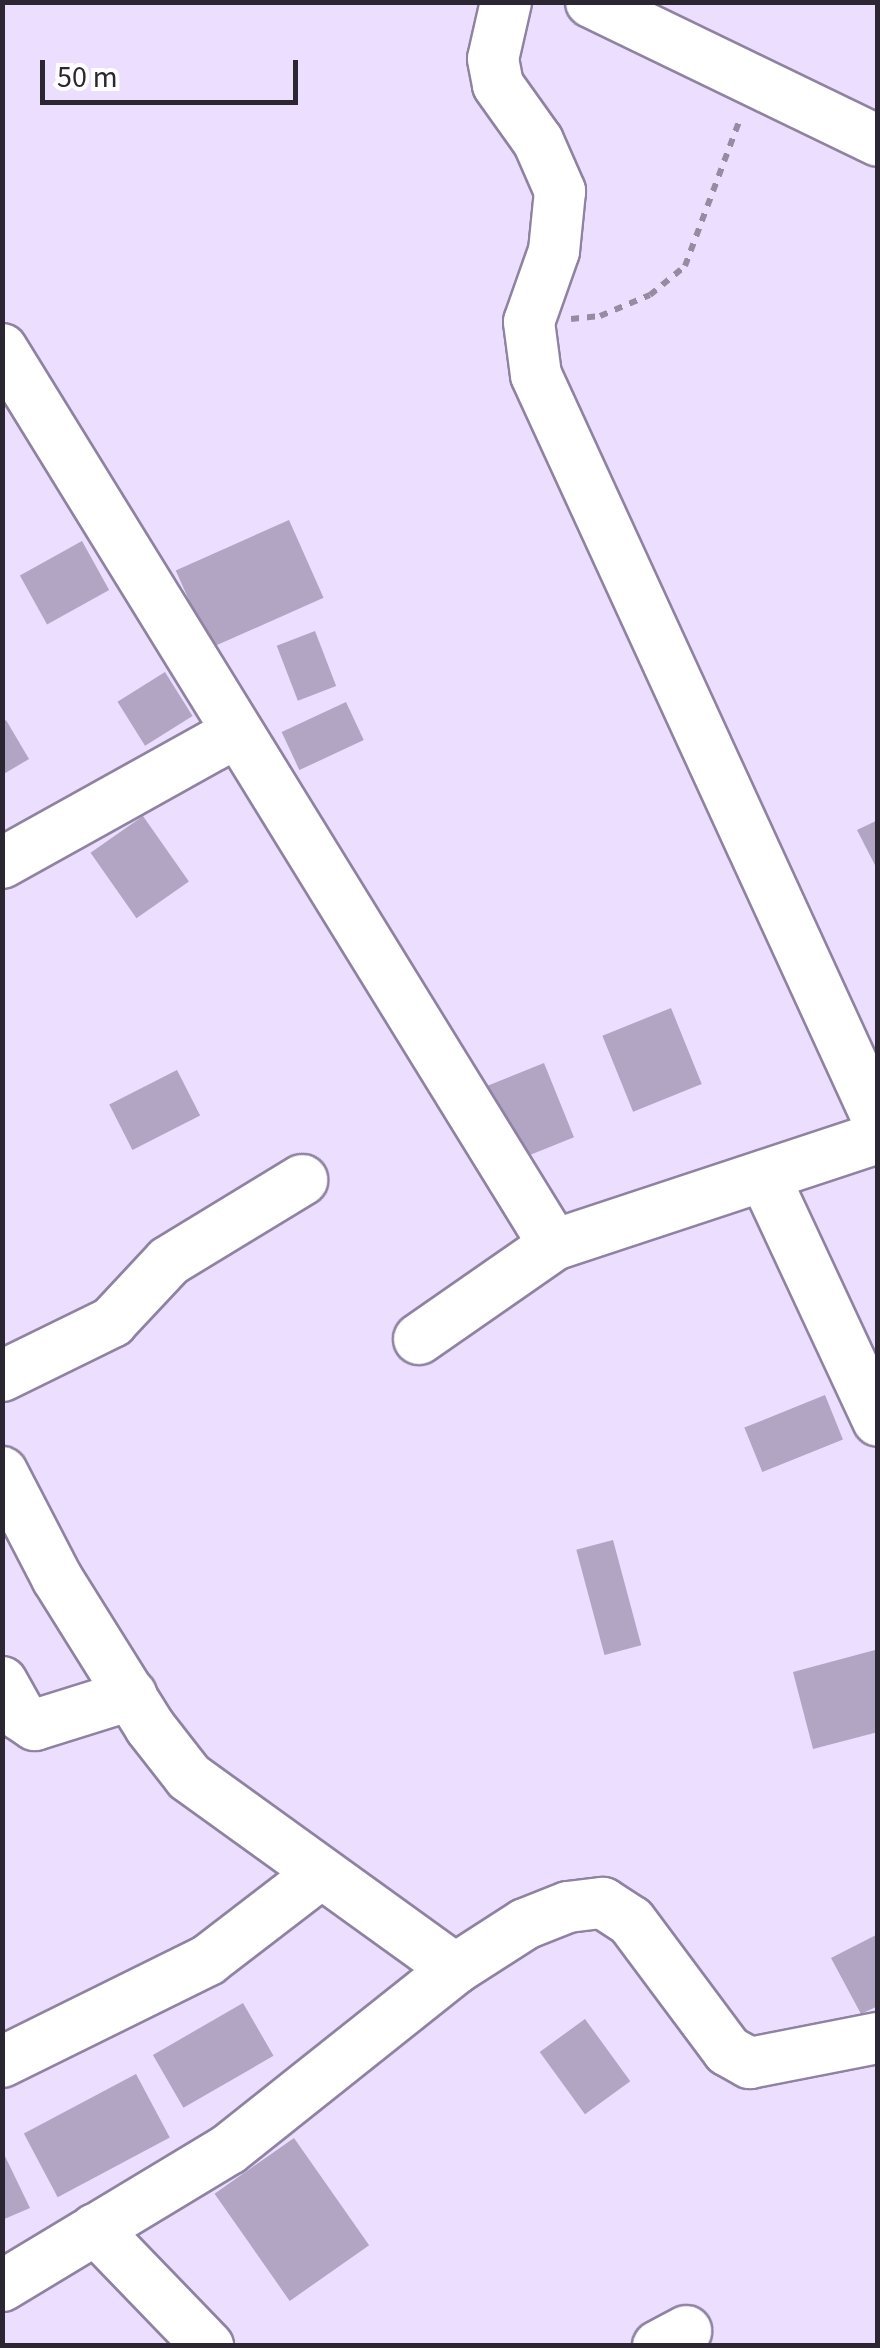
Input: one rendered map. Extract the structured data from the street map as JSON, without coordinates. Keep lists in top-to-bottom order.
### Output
{
  "scale_bar": "50 m"
}
